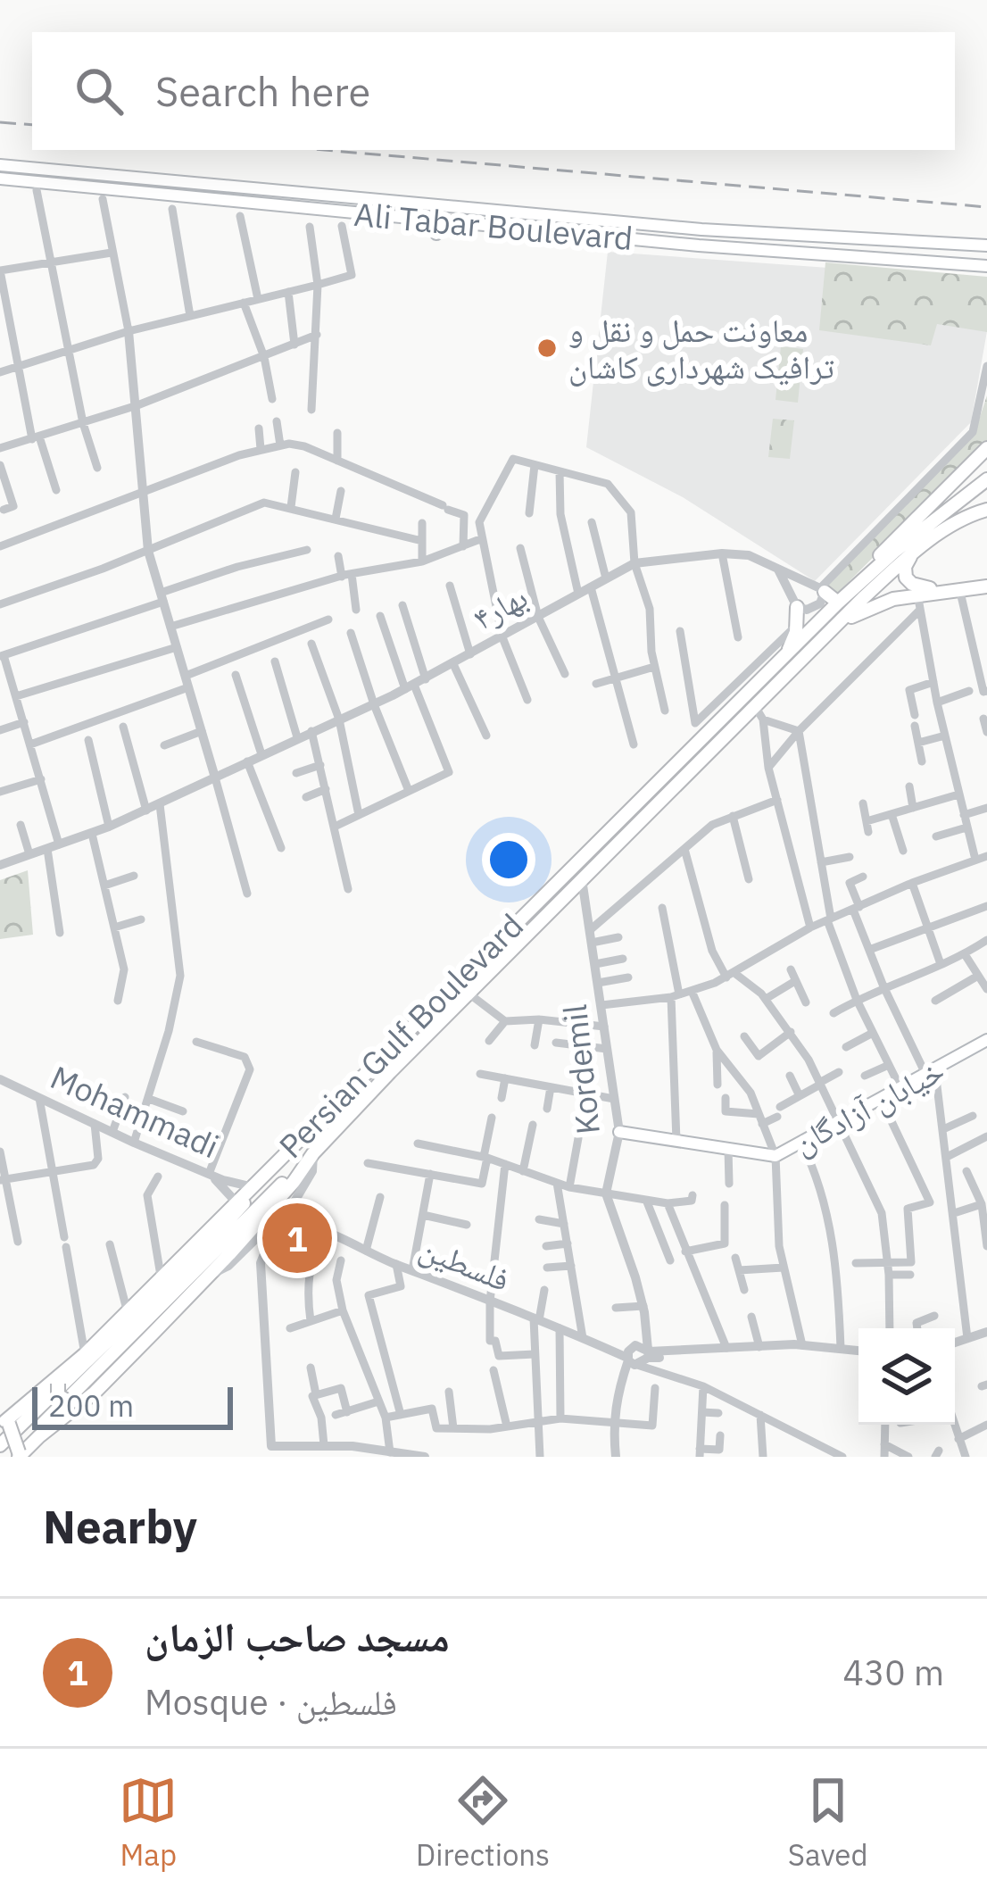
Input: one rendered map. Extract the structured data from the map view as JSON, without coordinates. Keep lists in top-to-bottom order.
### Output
{
  "streets": {
    "highway": ["Persian Gulf Boulevard"],
    "main road": ["Ali Tabar Boulevard", "خیابان آزادگان"],
    "street": [
      "بهار۴",
      "Kordemil",
      "Mohammadi",
      "فلسطین"
    ]
  },
  "crossings": [
    ["Persian Gulf Boulevard", "Kordemil"],
    ["Persian Gulf Boulevard", "Mohammadi"],
    ["Kordemil", "خیابان آزادگان"]
  ],
  "places": ["معاونت حمل و نقل و ترافیک شهرداری کاشان"],
  "scale_bar": "200 m",
  "page": {
    "search": "Search here",
    "pins": "1",
    "scale": "200 m",
    "heading": "Nearby",
    "list": [
      {
        "mark": "1",
        "name": "مسجد صاحب الزمان",
        "note": "Mosque · فلسطین",
        "value": "430 m"
      }
    ],
    "nav": ["Map", "Directions", "Saved"]
  }
}
